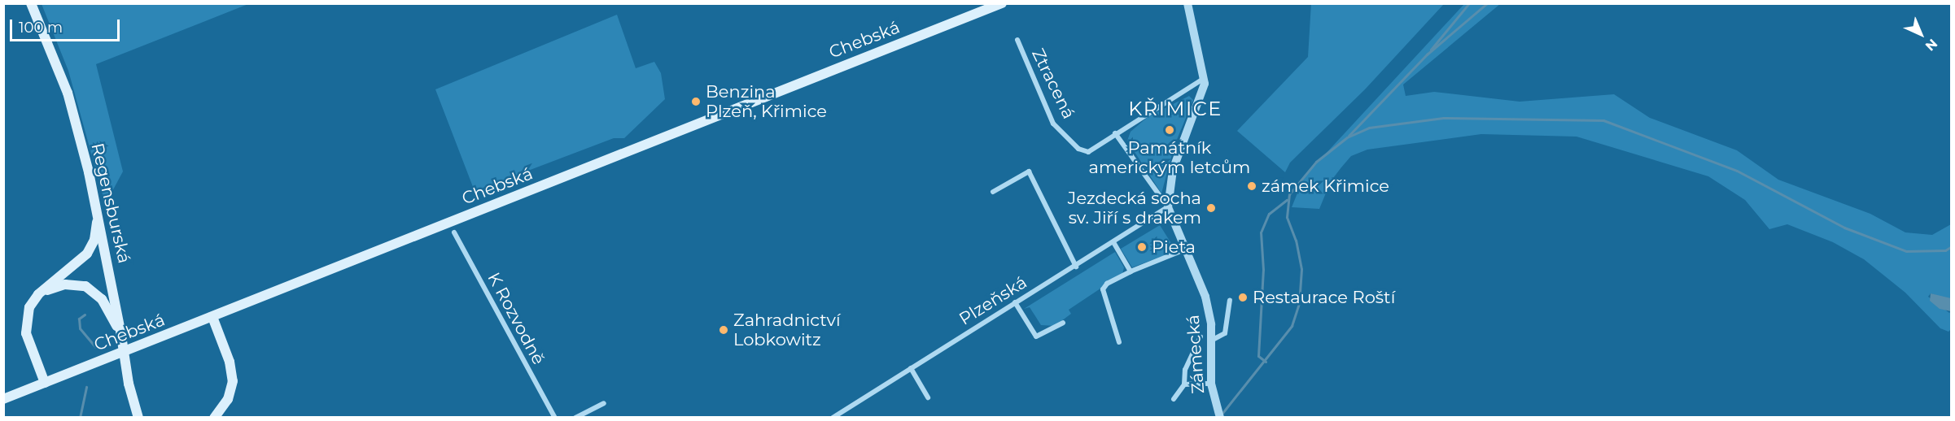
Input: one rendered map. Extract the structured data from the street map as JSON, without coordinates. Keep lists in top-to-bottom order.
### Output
{
  "streets": {
    "main road": ["Chebská", "Regensburská"],
    "street": [
      "Ztracená",
      "Plzeňská",
      "K Rozvodně",
      "Zámecká"
    ]
  },
  "crossings": [
    ["Plzeňská", "Zámecká"]
  ],
  "districts": ["KŘIMICE"],
  "places": [
    "Benzina Plzeň, Křimice",
    "Památník americkým letcům",
    "zámek Křimice",
    "Jezdecká socha sv. Jiří s drakem",
    "Pieta",
    "Restaurace Roští",
    "Zahradnictví Lobkowitz"
  ],
  "scale_bar": "100 m",
  "north": "bottom right"
}
